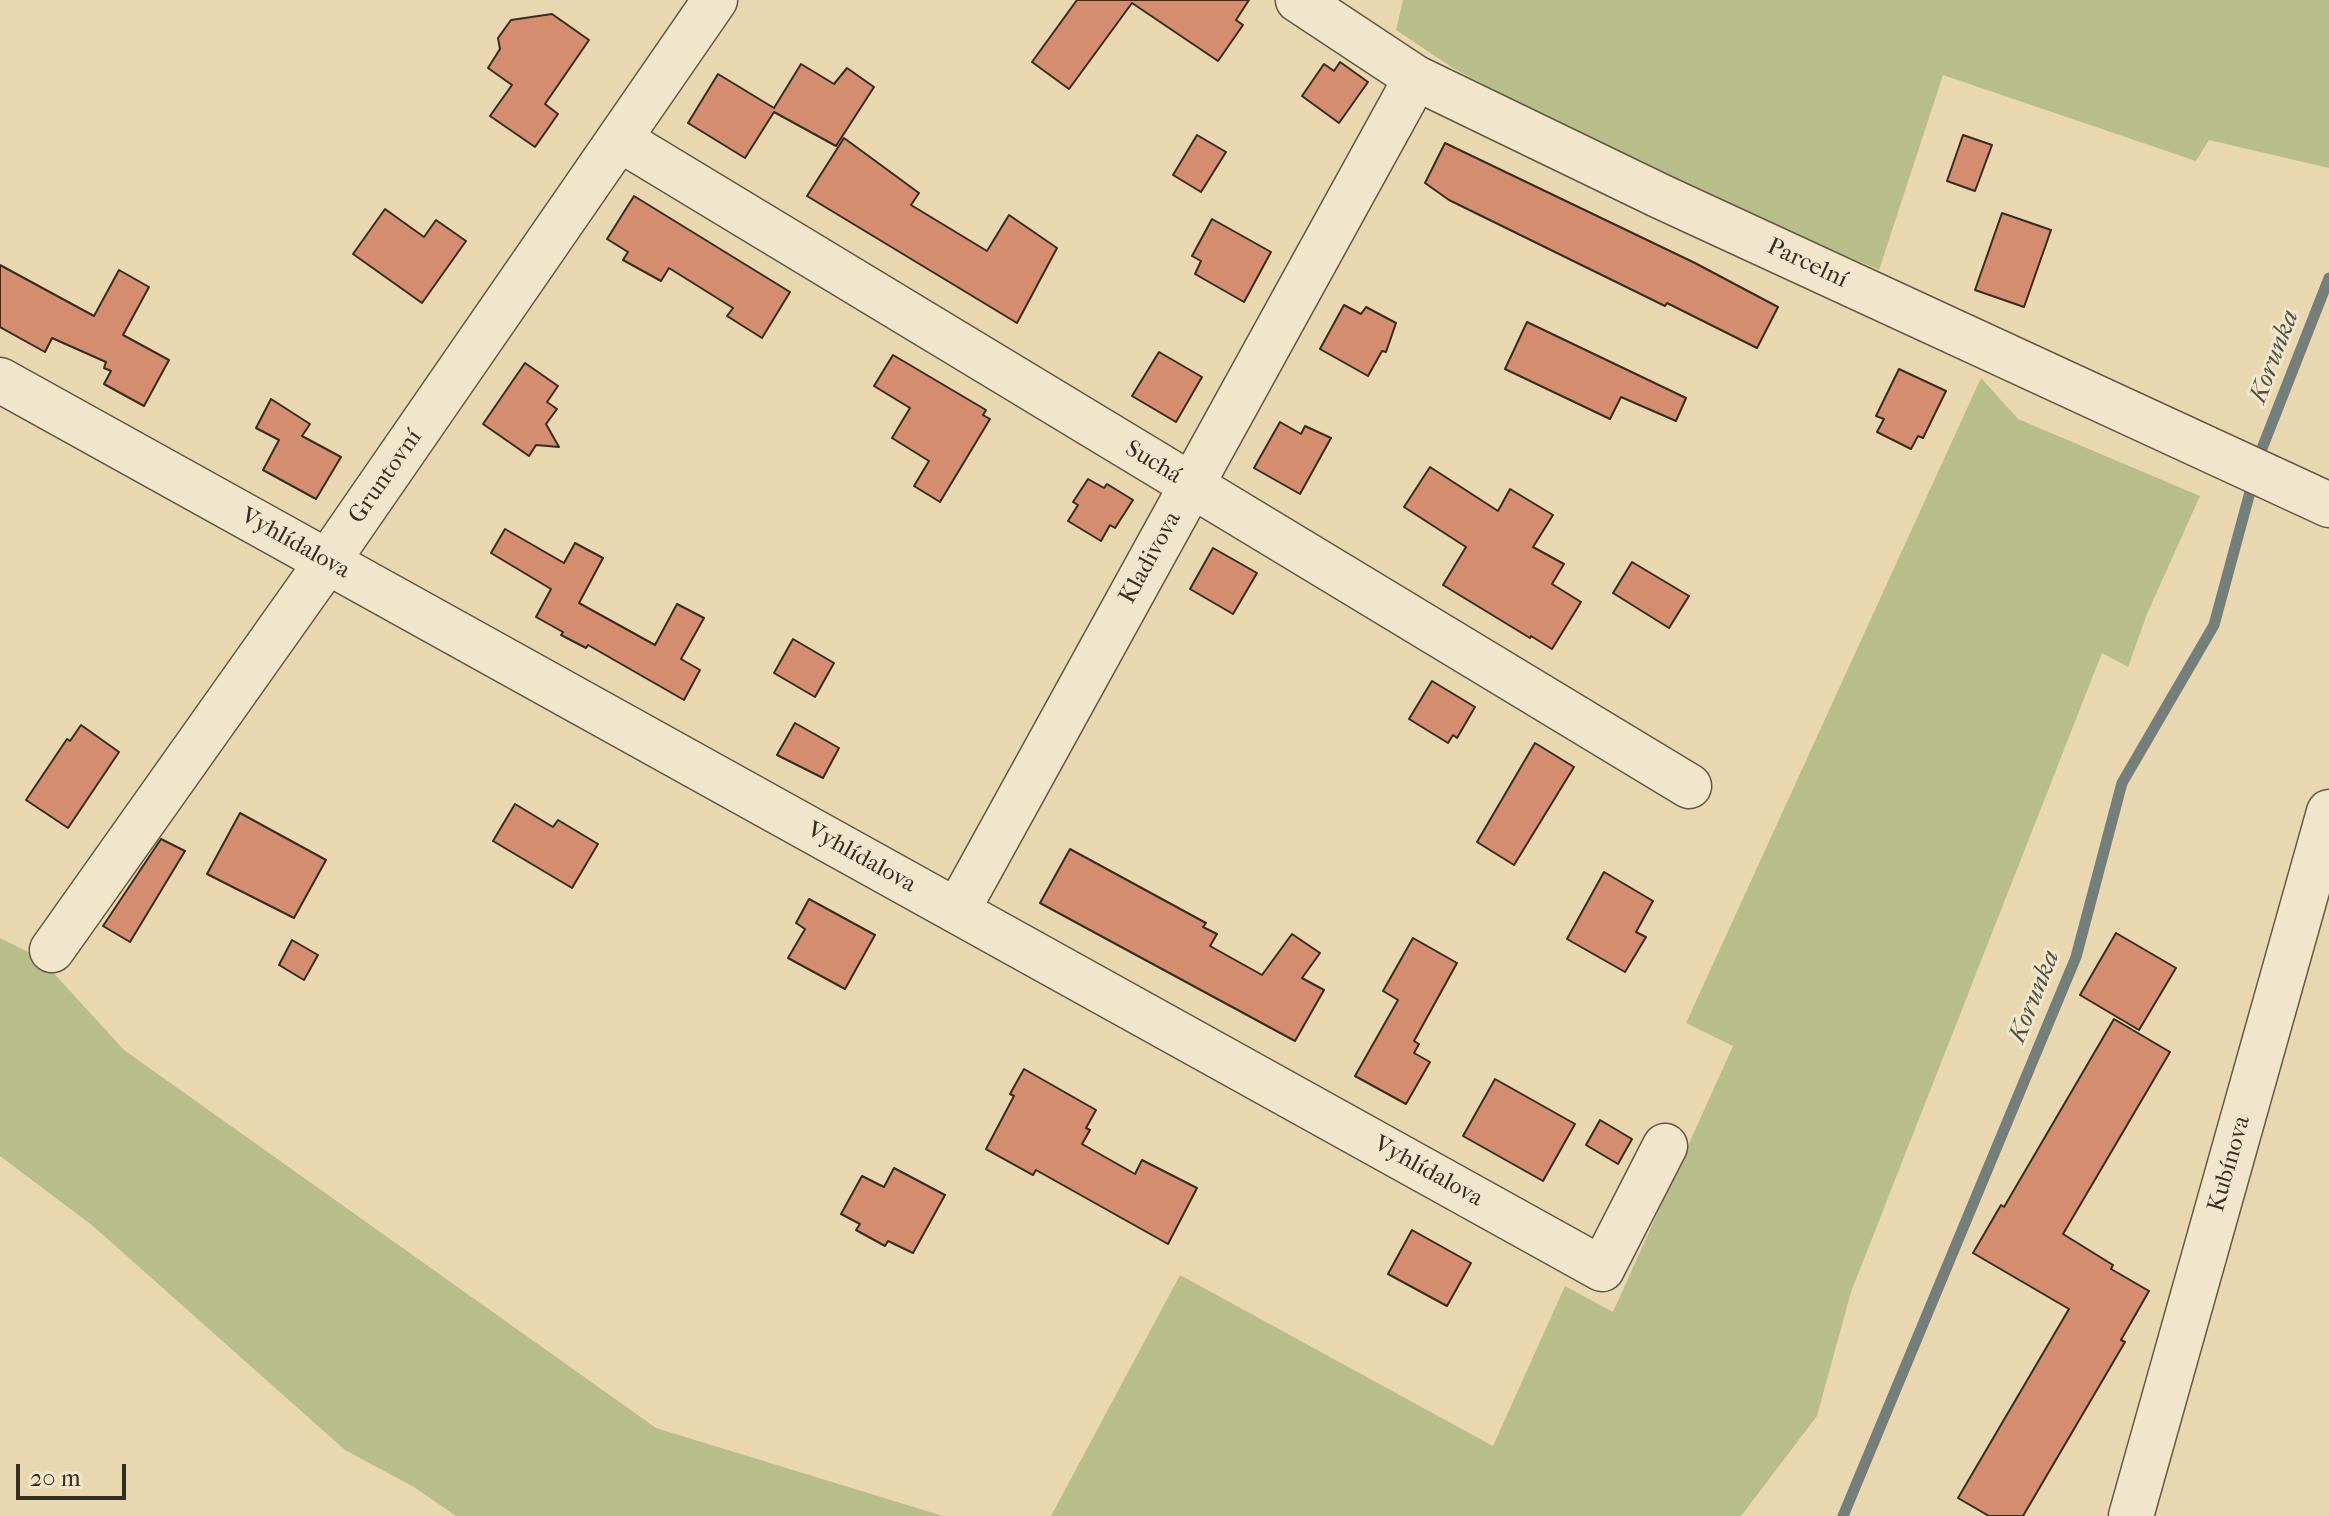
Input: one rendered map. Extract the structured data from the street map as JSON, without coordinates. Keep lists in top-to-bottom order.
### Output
{
  "streets": {
    "street": [
      "Parcelní",
      "Suchá",
      "Gruntovní",
      "Vyhlídalova",
      "Kladivova",
      "Kubínova"
    ]
  },
  "crossings": [
    ["Parcelní", "Kladivova"],
    ["Suchá", "Gruntovní"],
    ["Suchá", "Kladivova"],
    ["Gruntovní", "Vyhlídalova"],
    ["Vyhlídalova", "Kladivova"]
  ],
  "water": ["Korunka"],
  "scale_bar": "20 m"
}
